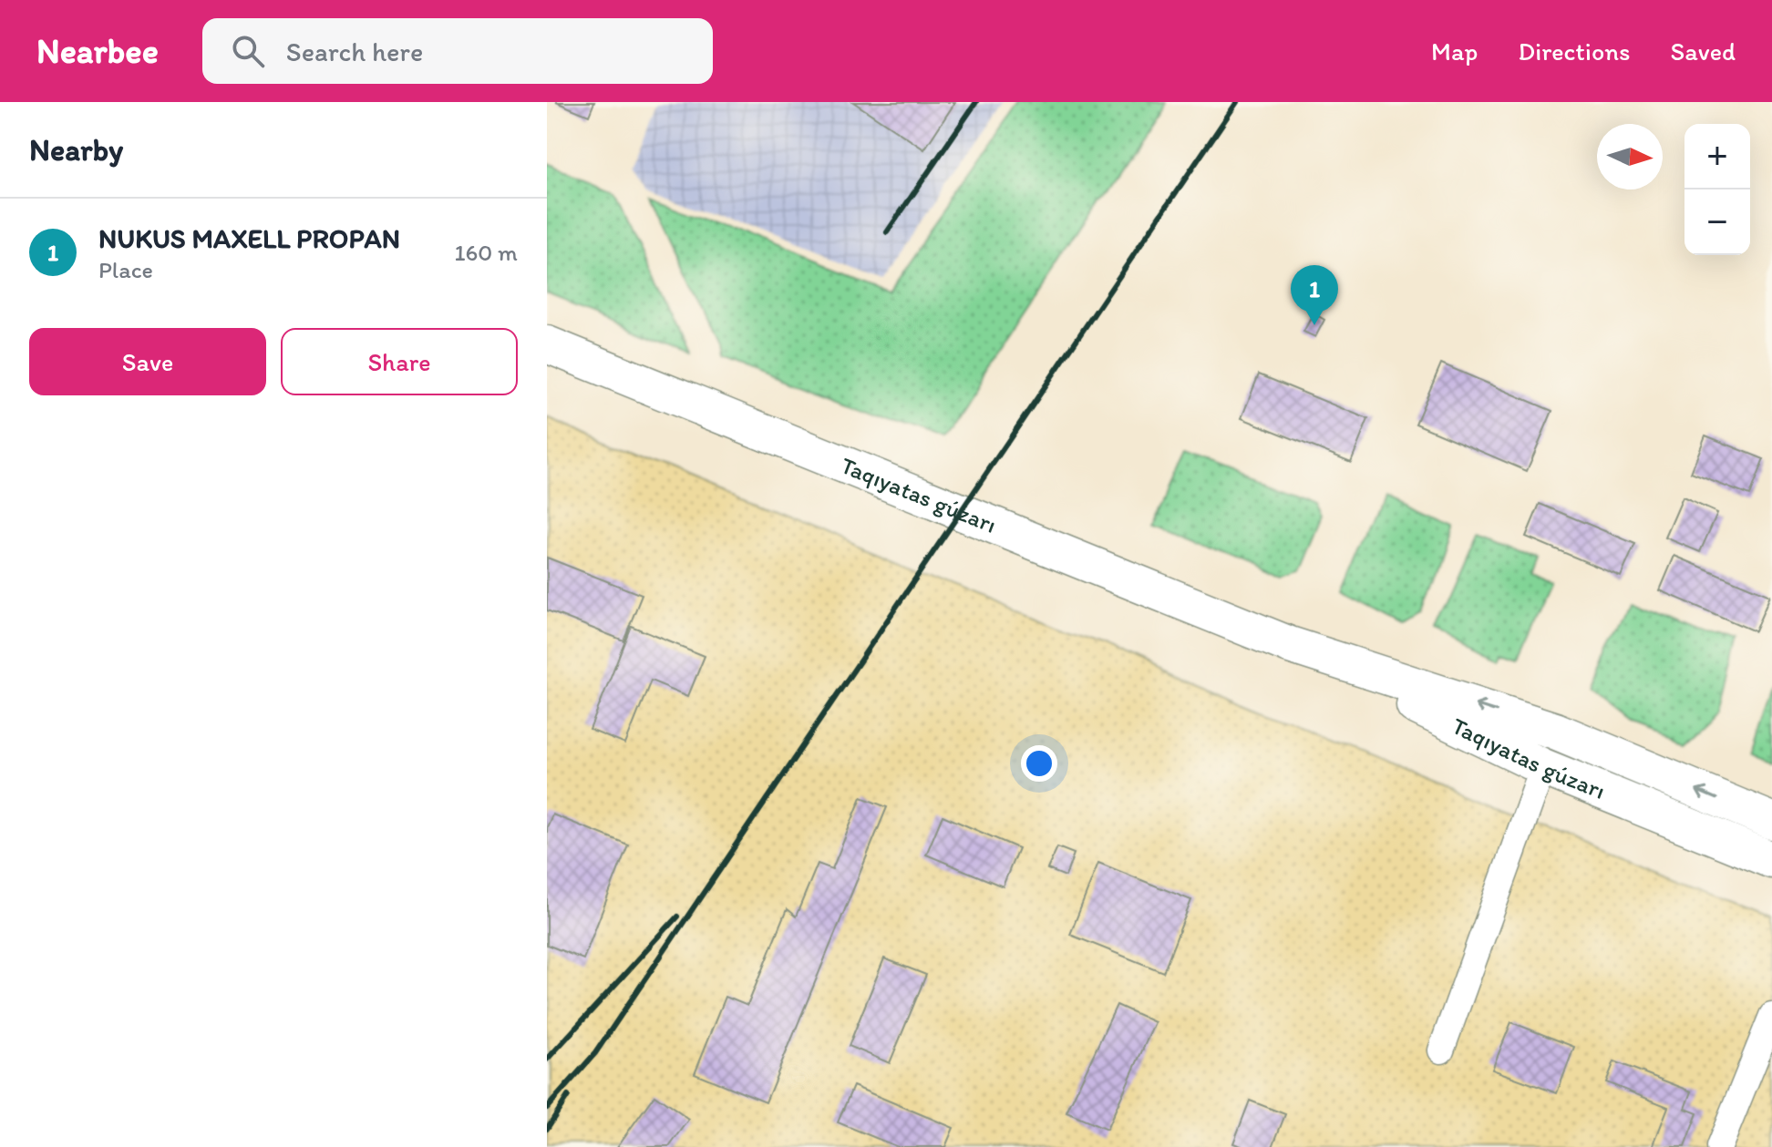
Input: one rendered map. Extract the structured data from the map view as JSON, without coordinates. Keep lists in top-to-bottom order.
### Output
{
  "streets": {
    "highway": ["Taqıyatas gúzarı"]
  },
  "north": "right",
  "page": {
    "header": "Nearbee",
    "search": "Search here",
    "nav": ["Map", "Directions", "Saved"],
    "heading": "Nearby",
    "map_buttons": ["+", "−"],
    "list": [
      {
        "mark": "1",
        "name": "NUKUS MAXELL PROPAN",
        "note": "Place",
        "value": "160 m"
      }
    ],
    "pins": "1",
    "buttons": ["Save", "Share"]
  }
}
